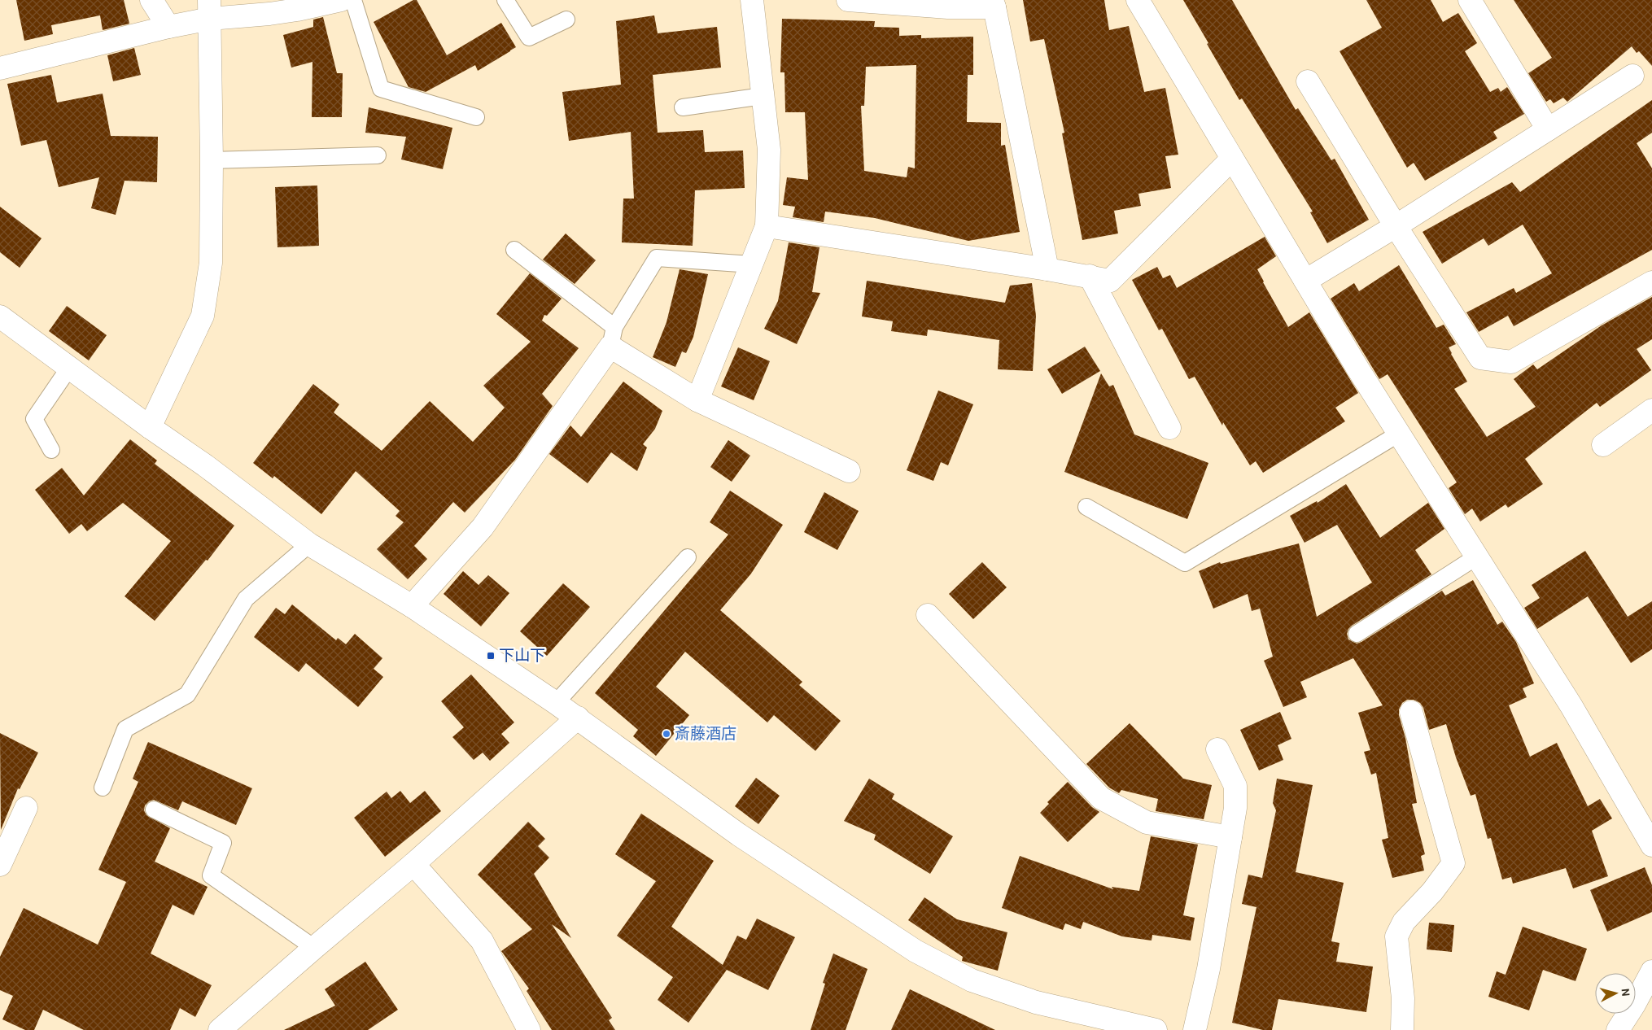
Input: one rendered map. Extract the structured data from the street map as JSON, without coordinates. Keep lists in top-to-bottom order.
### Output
{
  "places": {
    "transit": ["下山下"],
    "other": ["斎藤酒店"]
  },
  "north": "right"
}
